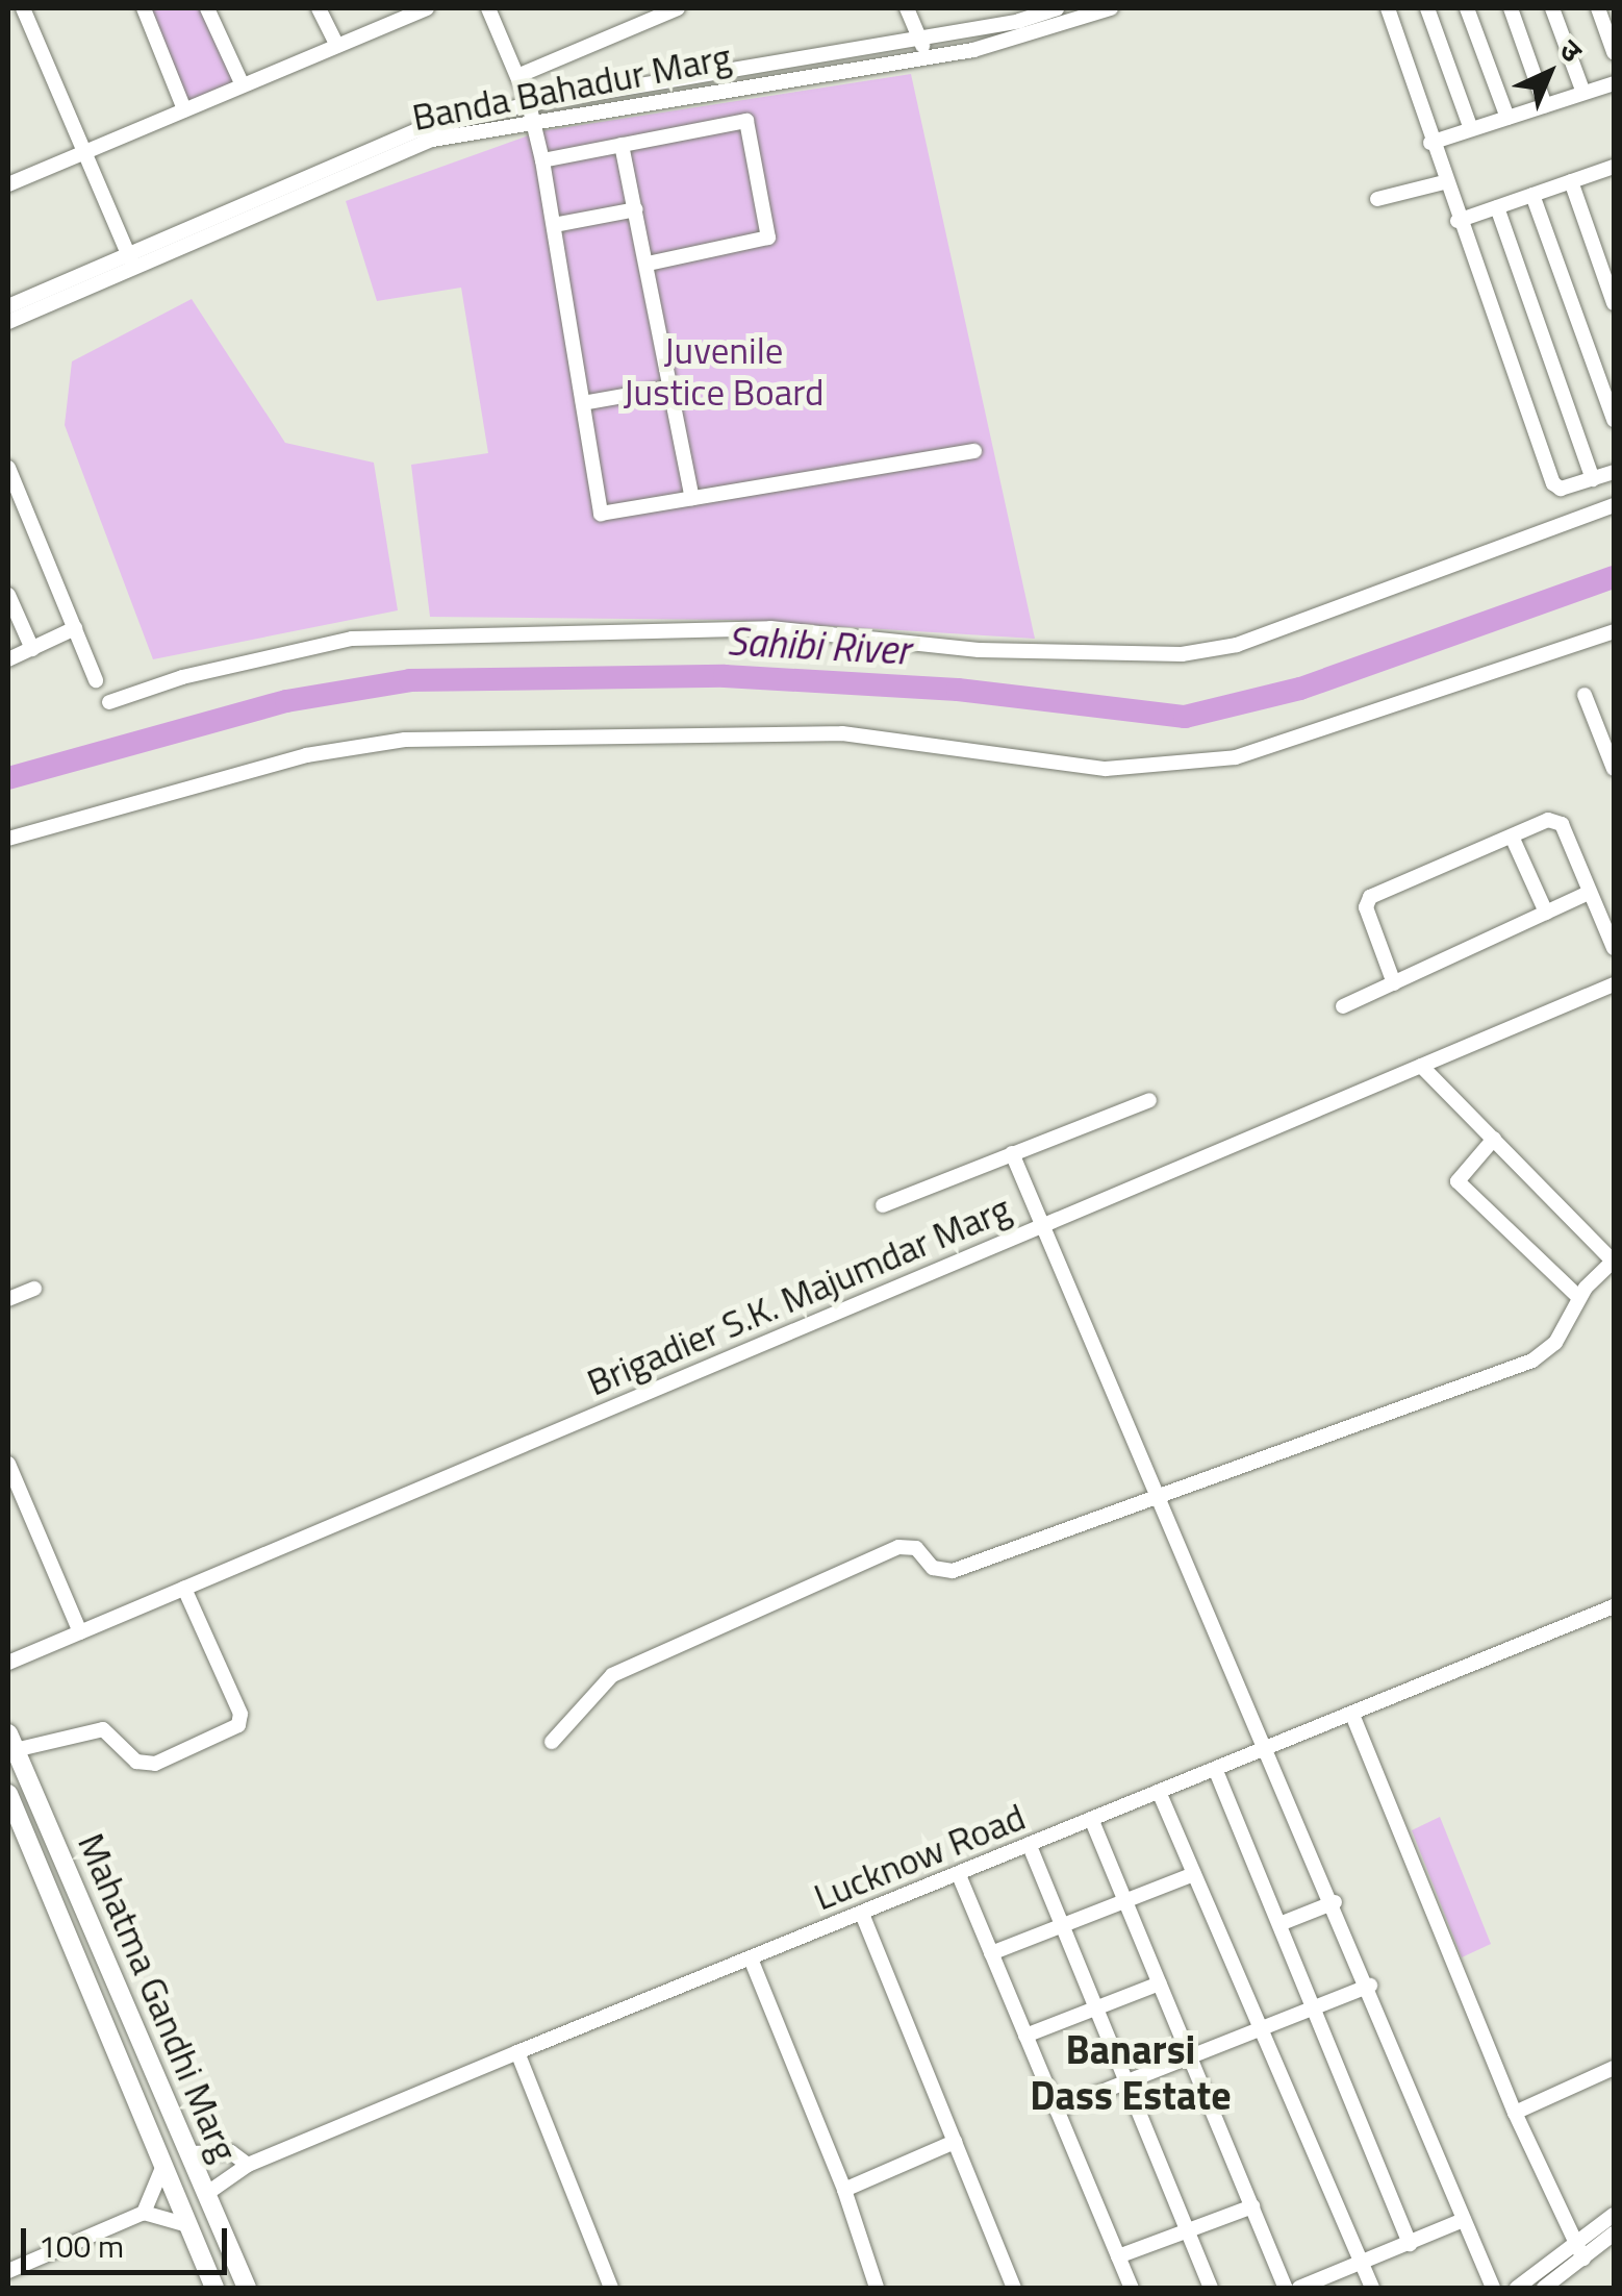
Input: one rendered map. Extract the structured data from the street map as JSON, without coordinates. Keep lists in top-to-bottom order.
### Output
{
  "streets": {
    "main road": ["Mahatma Gandhi Marg"],
    "street": ["Banda Bahadur Marg", "Brigadier S.K. Majumdar Marg", "Lucknow Road"]
  },
  "crossings": [
    ["Lucknow Road", "Mahatma Gandhi Marg"]
  ],
  "districts": ["Banarsi Dass Estate"],
  "water": ["Sahibi River"],
  "parks": ["Juvenile Justice Board"],
  "scale_bar": "100 m",
  "north": "top right"
}
